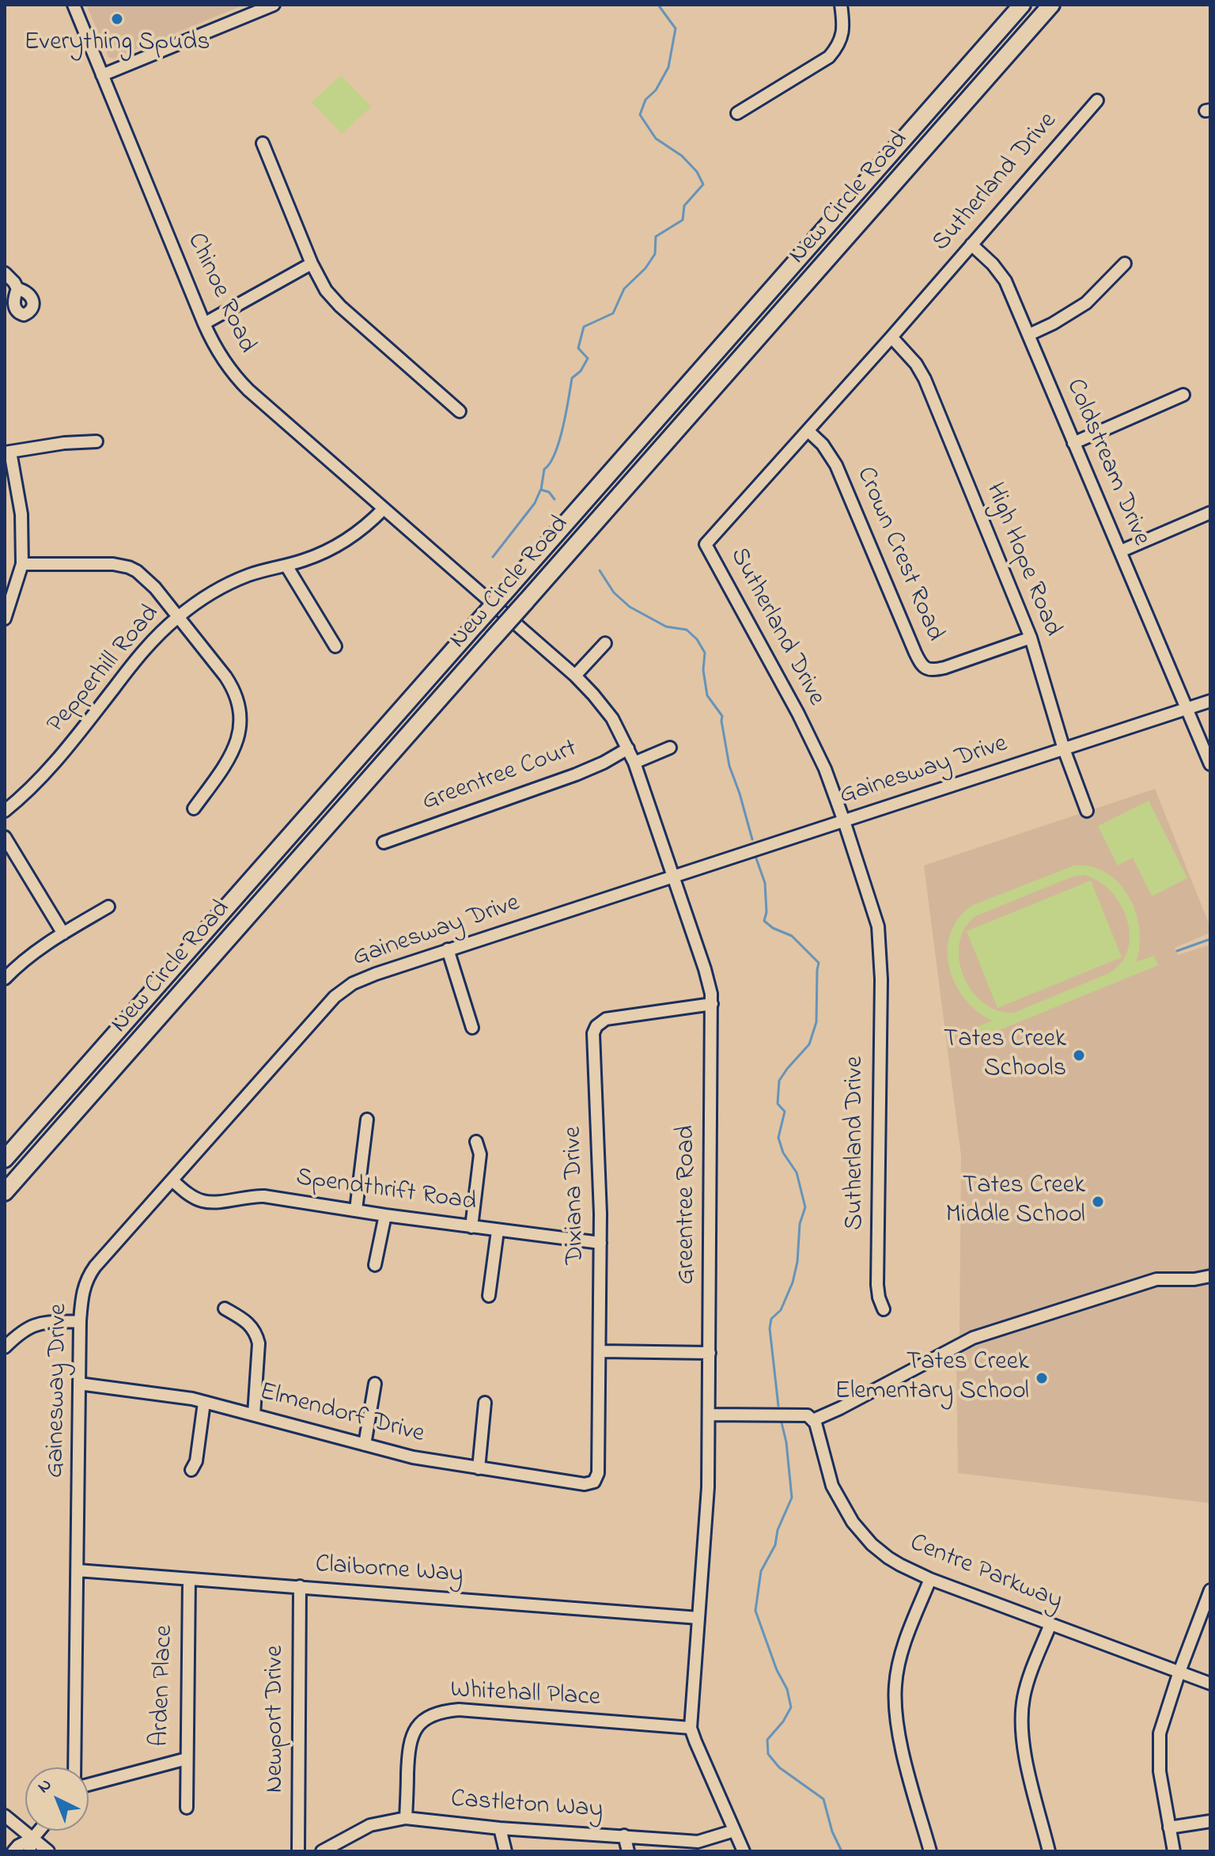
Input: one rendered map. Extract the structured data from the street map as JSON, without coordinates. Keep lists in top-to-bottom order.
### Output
{
  "streets": {
    "highway": ["New Circle Road"],
    "street": [
      "Sutherland Drive",
      "Chinoe Road",
      "Coldstream Drive",
      "Crown Crest Road",
      "High Hope Road",
      "Pepperhill Road",
      "Gainesway Drive",
      "Greentree Court",
      "Spendthrift Road",
      "Dixiana Drive",
      "Greentree Road",
      "Elmendorf Drive",
      "Claiborne Way",
      "Centre Parkway",
      "Arden Place",
      "Whitehall Place",
      "Newport Drive",
      "Castleton Way"
    ]
  },
  "crossings": [
    ["Sutherland Drive", "Coldstream Drive"],
    ["Sutherland Drive", "Crown Crest Road"],
    ["Sutherland Drive", "High Hope Road"],
    ["Sutherland Drive", "Gainesway Drive"],
    ["Chinoe Road", "Pepperhill Road"],
    ["Chinoe Road", "Greentree Road"],
    ["Coldstream Drive", "Gainesway Drive"],
    ["Crown Crest Road", "High Hope Road"],
    ["High Hope Road", "Gainesway Drive"],
    ["Gainesway Drive", "Spendthrift Road"],
    ["Gainesway Drive", "Greentree Road"],
    ["Gainesway Drive", "Elmendorf Drive"],
    ["Gainesway Drive", "Claiborne Way"],
    ["Greentree Court", "Greentree Road"],
    ["Spendthrift Road", "Dixiana Drive"],
    ["Dixiana Drive", "Greentree Road"],
    ["Dixiana Drive", "Elmendorf Drive"],
    ["Greentree Road", "Claiborne Way"],
    ["Greentree Road", "Whitehall Place"],
    ["Greentree Road", "Castleton Way"],
    ["Claiborne Way", "Arden Place"],
    ["Claiborne Way", "Newport Drive"],
    ["Whitehall Place", "Castleton Way"]
  ],
  "places": [
    "Everything Spuds",
    "Tates Creek Schools",
    "Tates Creek Middle School",
    "Tates Creek Elementary School"
  ],
  "north": "top left"
}
